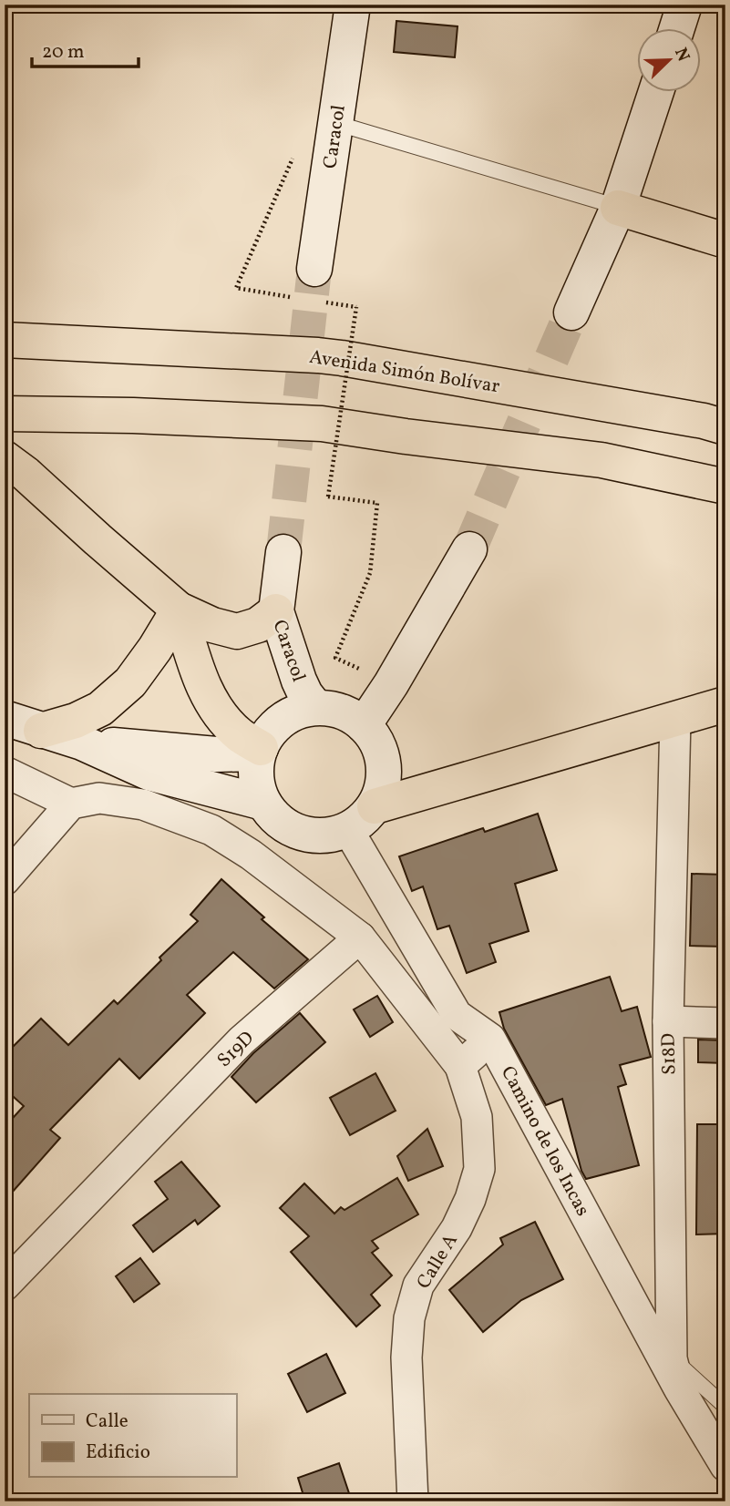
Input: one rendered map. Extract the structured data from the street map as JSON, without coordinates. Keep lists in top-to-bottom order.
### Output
{
  "streets": {
    "highway": ["Avenida Simón Bolívar"],
    "street": [
      "Caracol",
      "S19D",
      "S18D",
      "Camino de los Incas",
      "Calle A"
    ]
  },
  "crossings": [
    ["Caracol", "Camino de los Incas"],
    ["S18D", "Camino de los Incas"]
  ],
  "legend": ["Calle", "Edificio"],
  "scale_bar": "20 m",
  "north": "top right"
}
